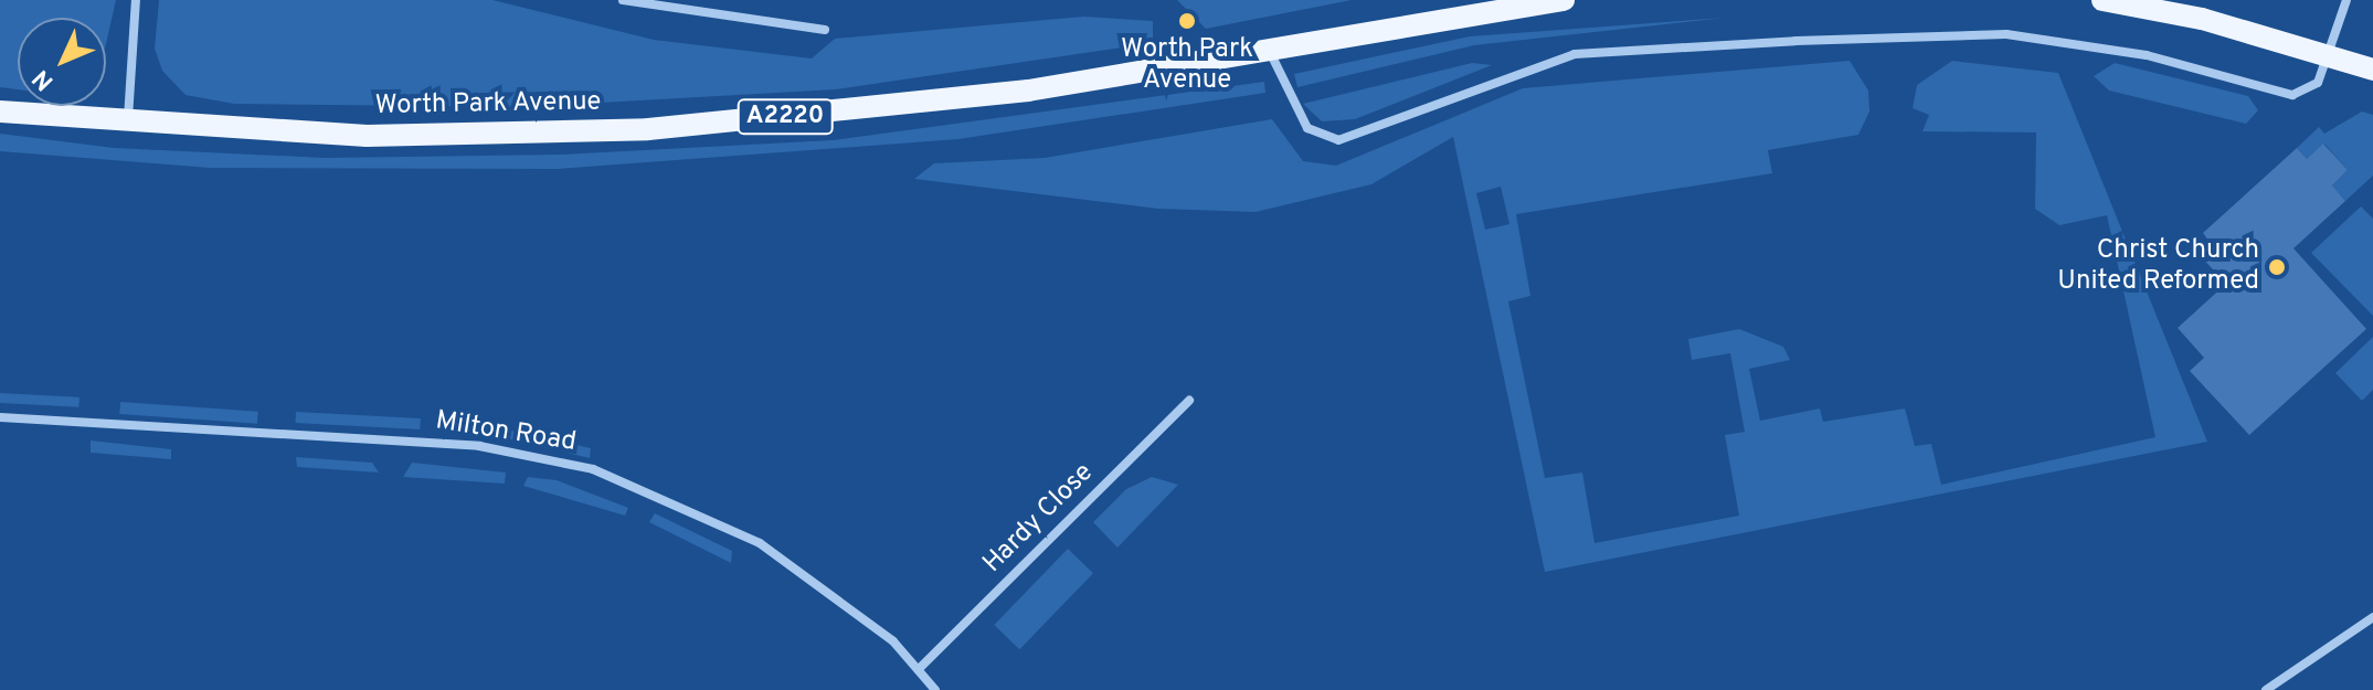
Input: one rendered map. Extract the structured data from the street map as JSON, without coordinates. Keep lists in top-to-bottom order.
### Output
{
  "streets": {
    "main road": ["Worth Park Avenue", "A2220"],
    "street": ["Milton Road", "Hardy Close"]
  },
  "crossings": [
    ["Milton Road", "Hardy Close"]
  ],
  "places": ["Worth Park Avenue", "Christ Church United Reformed"],
  "north": "bottom left"
}
